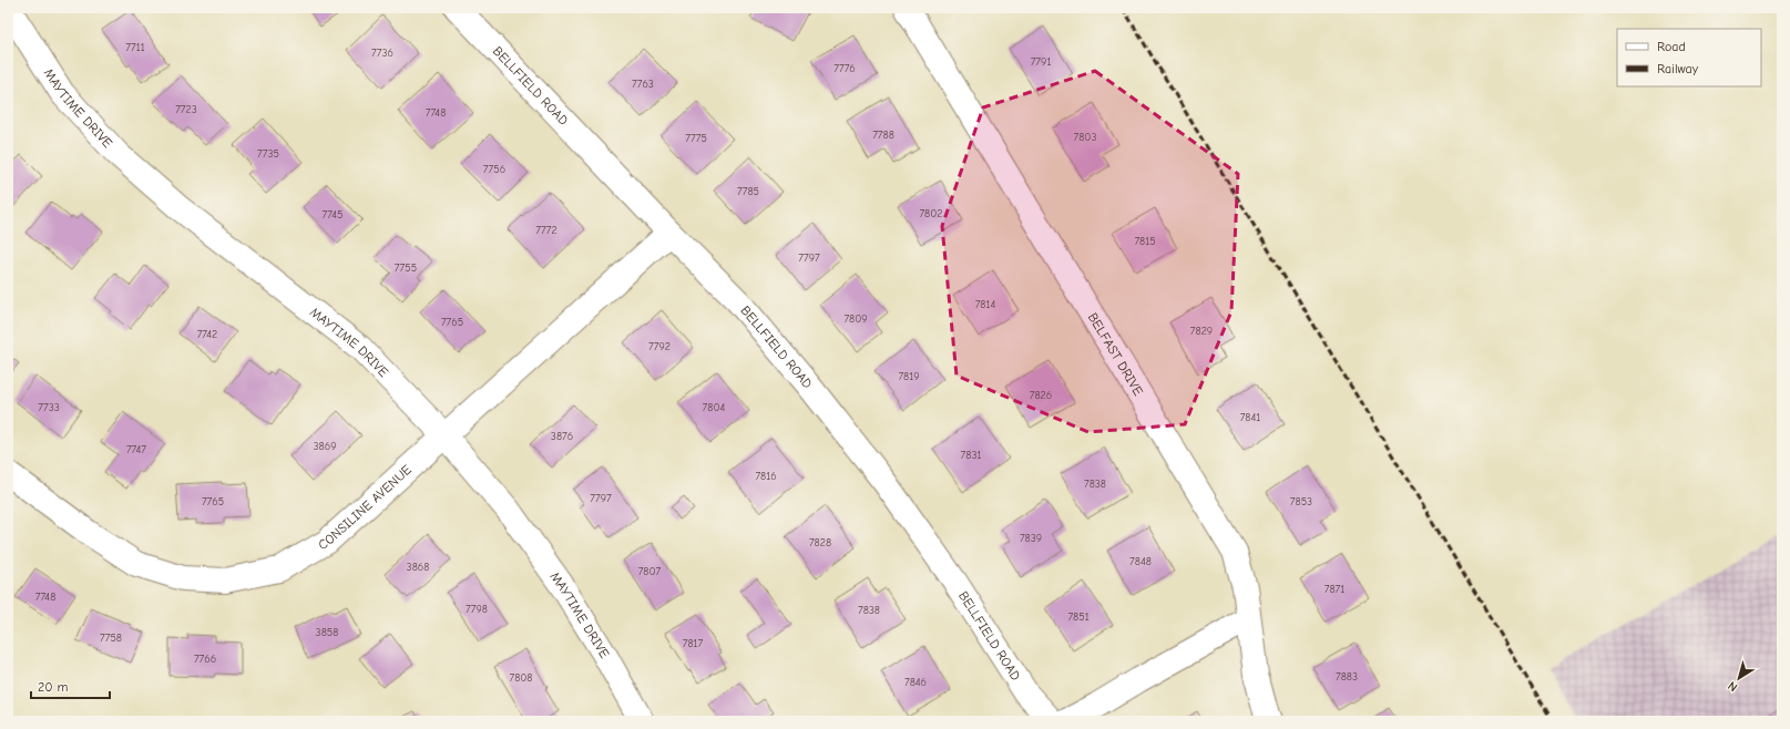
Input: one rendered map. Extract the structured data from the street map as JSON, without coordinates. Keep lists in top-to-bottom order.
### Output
{
  "streets": {
    "street": [
      "BELLFIELD ROAD",
      "MAYTIME DRIVE",
      "BELFAST DRIVE",
      "CONSILINE AVENUE"
    ]
  },
  "crossings": [
    ["BELLFIELD ROAD", "CONSILINE AVENUE"],
    ["MAYTIME DRIVE", "CONSILINE AVENUE"]
  ],
  "house_numbers": [
    "7711",
    "7736",
    "7791",
    "7776",
    "7763",
    "7723",
    "7748",
    "7788",
    "7803",
    "7775",
    "7735",
    "7756",
    "7785",
    "7802",
    "7745",
    "7772",
    "7815",
    "7797",
    "7755",
    "7814",
    "7809",
    "7765",
    "7829",
    "7742",
    "7792",
    "7819",
    "7826",
    "7733",
    "7804",
    "7841",
    "3876",
    "3869",
    "7747",
    "7831",
    "7816",
    "7838",
    "7797",
    "7765",
    "7853",
    "7839",
    "7828",
    "7848",
    "3868",
    "7807",
    "7871",
    "7748",
    "7798",
    "7838",
    "7851",
    "3858",
    "7758",
    "7817",
    "7766",
    "7883",
    "7808",
    "7846"
  ],
  "legend": ["Road", "Railway"],
  "scale_bar": "20 m",
  "north": "bottom left"
}
